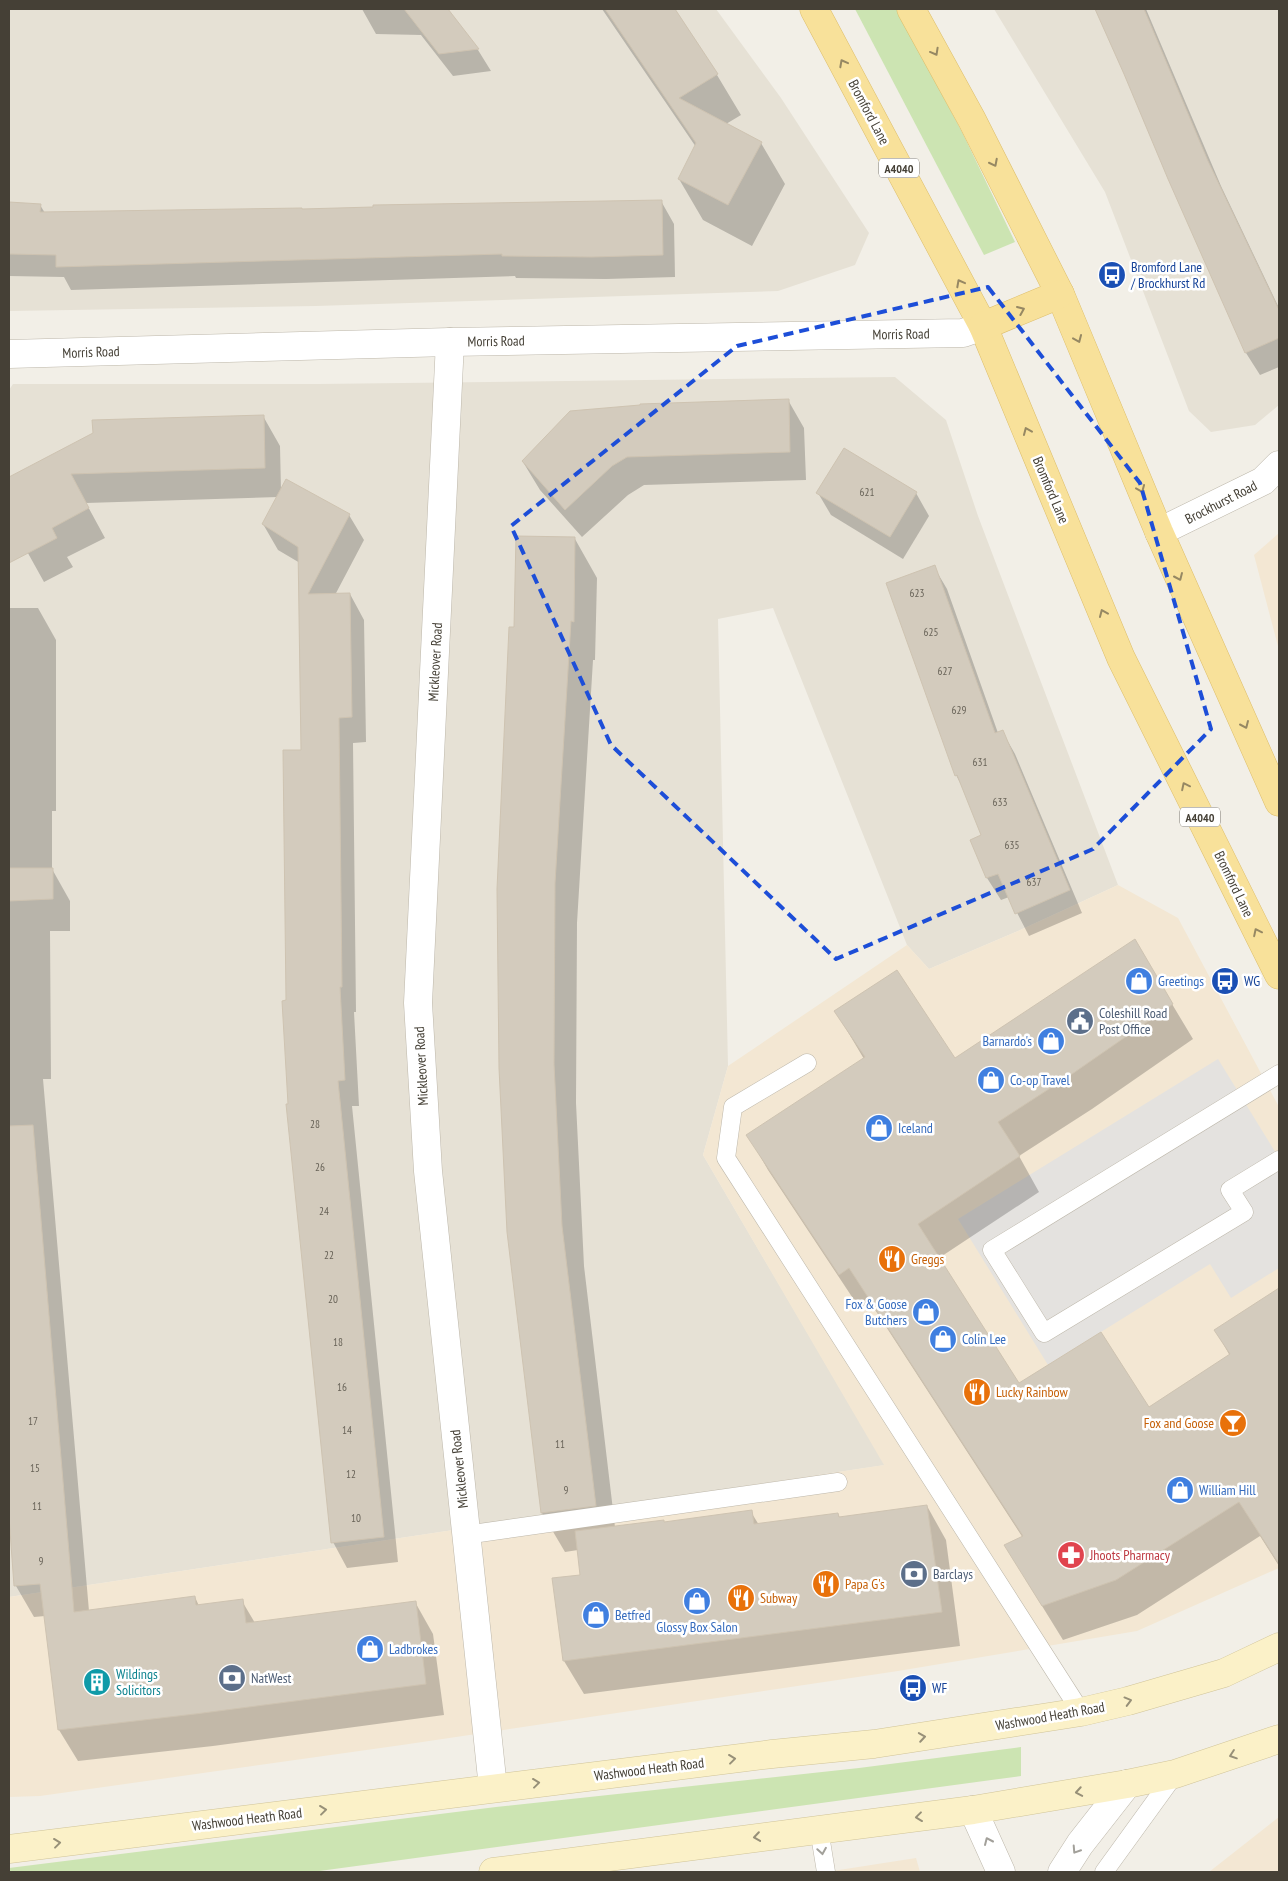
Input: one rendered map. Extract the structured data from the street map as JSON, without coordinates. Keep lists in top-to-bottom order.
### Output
{
  "streets": {
    "main road": ["Bromford Lane", "A4040", "Washwood Heath Road"],
    "street": ["Morris Road", "Brockhurst Road", "Mickleover Road"]
  },
  "crossings": [
    ["Bromford Lane", "Morris Road"],
    ["Morris Road", "Mickleover Road"],
    ["Mickleover Road", "Washwood Heath Road"]
  ],
  "places": {
    "bus stop": ["Bromford Lane / Brockhurst Rd", "WG", "WF"],
    "shop": [
      "Greetings",
      "Barnardo's",
      "Co-op Travel",
      "Iceland",
      "Fox & Goose Butchers",
      "Colin Lee",
      "William Hill",
      "Glossy Box Salon",
      "Betfred",
      "Ladbrokes"
    ],
    "public building": ["Coleshill Road Post Office"],
    "restaurant": [
      "Greggs",
      "Lucky Rainbow",
      "Papa G's",
      "Subway"
    ],
    "bar": ["Fox and Goose"],
    "pharmacy": ["Jhoots Pharmacy"],
    "bank": ["Barclays", "NatWest"],
    "building": ["Wildings Solicitors"]
  },
  "house_numbers": [
    "621",
    "623",
    "625",
    "627",
    "629",
    "631",
    "633",
    "635",
    "637",
    "28",
    "26",
    "24",
    "22",
    "20",
    "18",
    "16",
    "17",
    "14",
    "11",
    "15",
    "12",
    "9",
    "11",
    "10",
    "9"
  ]
}
